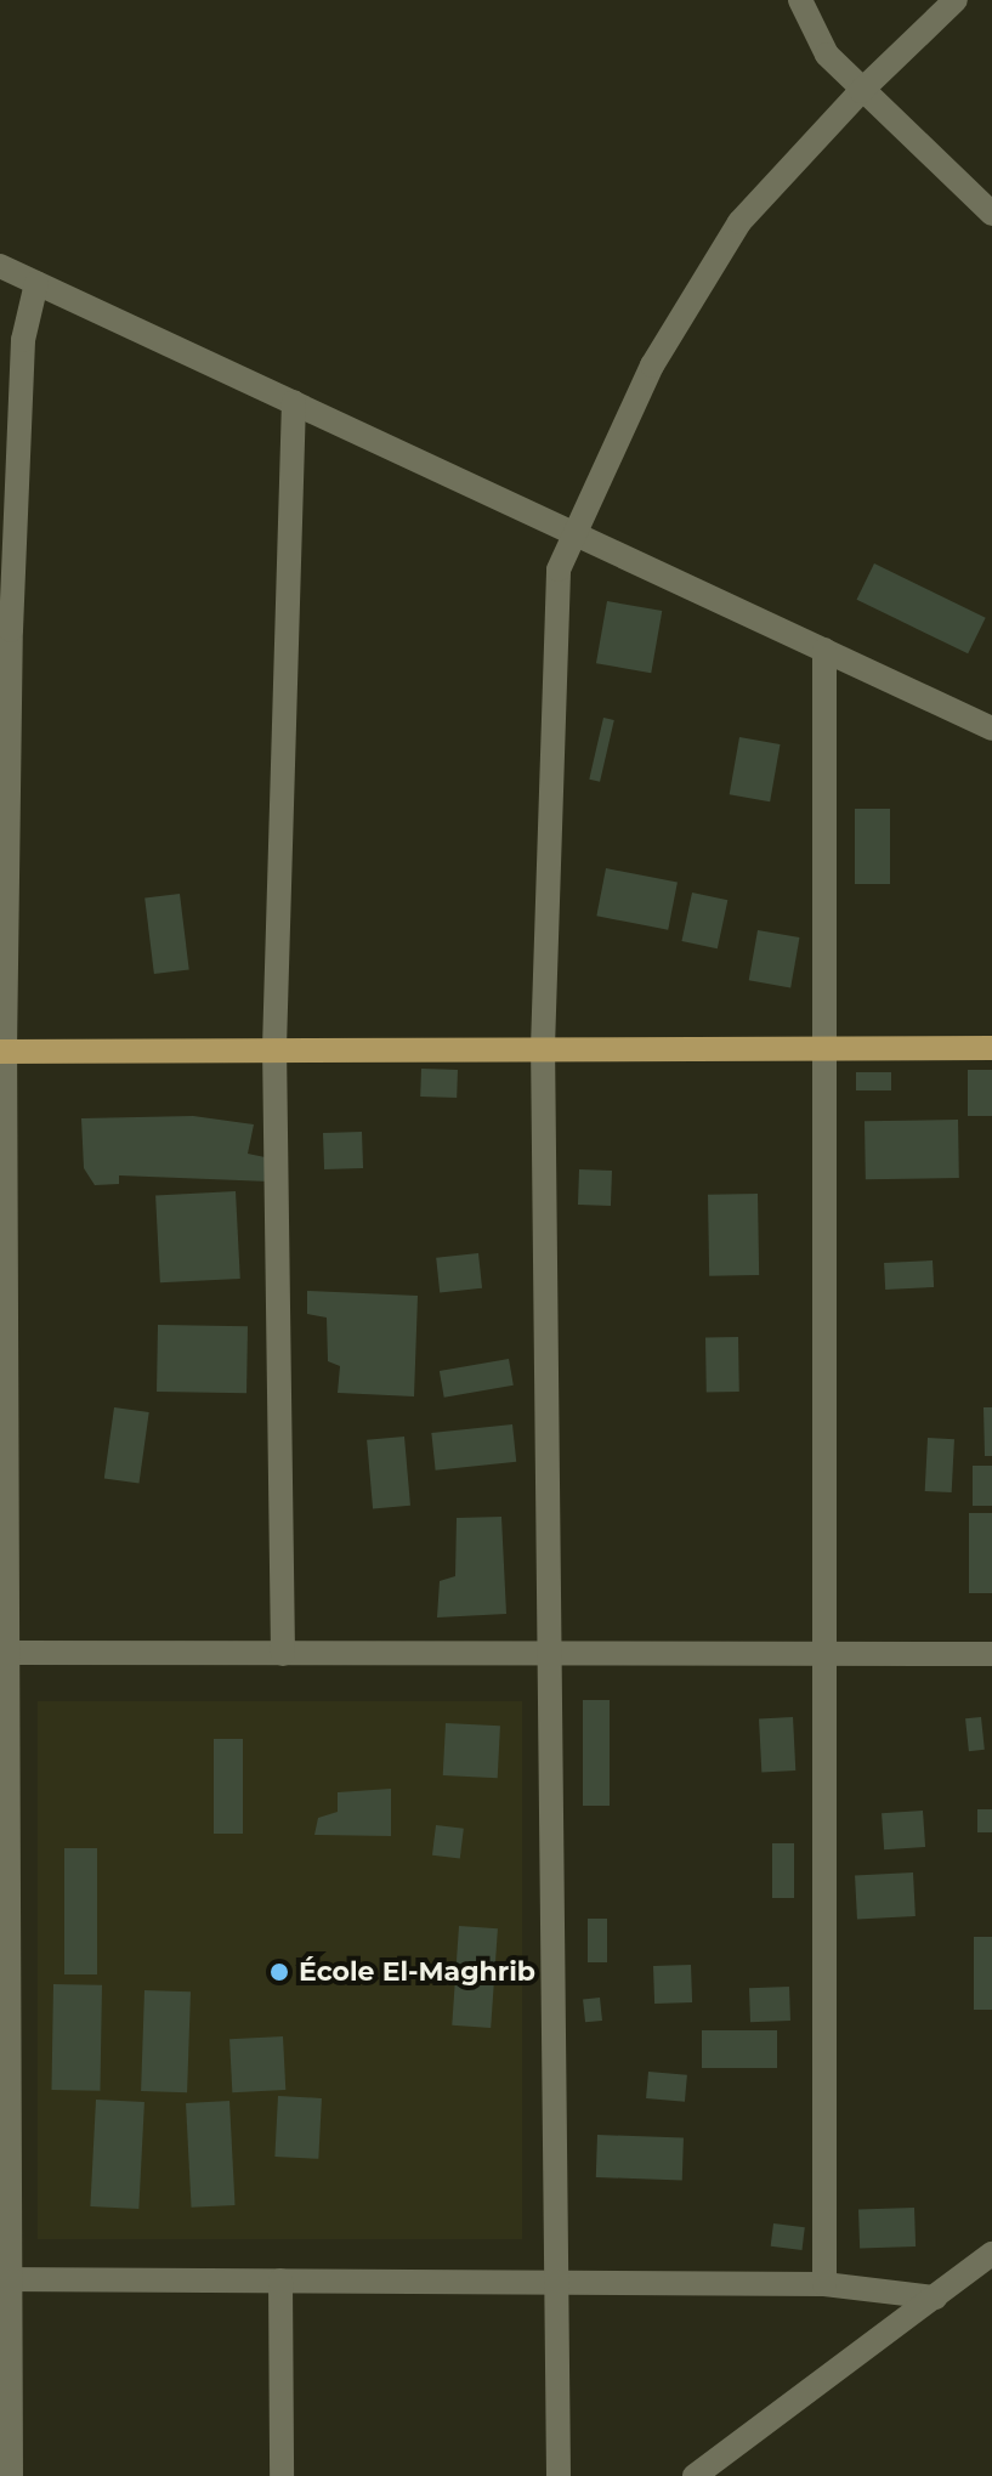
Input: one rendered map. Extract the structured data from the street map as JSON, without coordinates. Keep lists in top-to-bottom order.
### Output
{
  "places": ["École El-Maghrib"]
}
